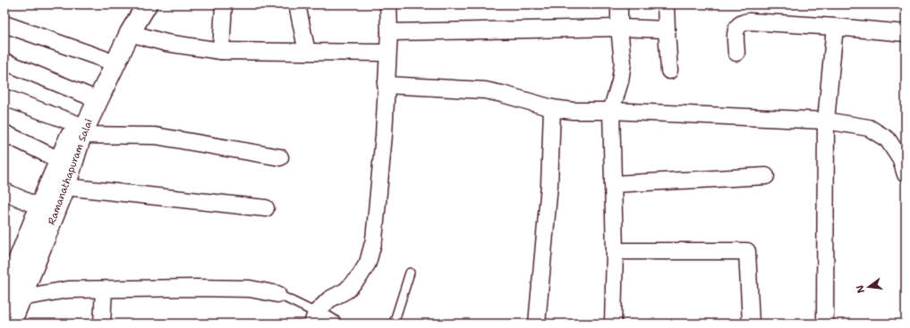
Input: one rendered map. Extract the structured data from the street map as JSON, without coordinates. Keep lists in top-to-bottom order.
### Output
{
  "streets": {
    "highway": ["Ramanathapuram Salai"]
  },
  "north": "left"
}
